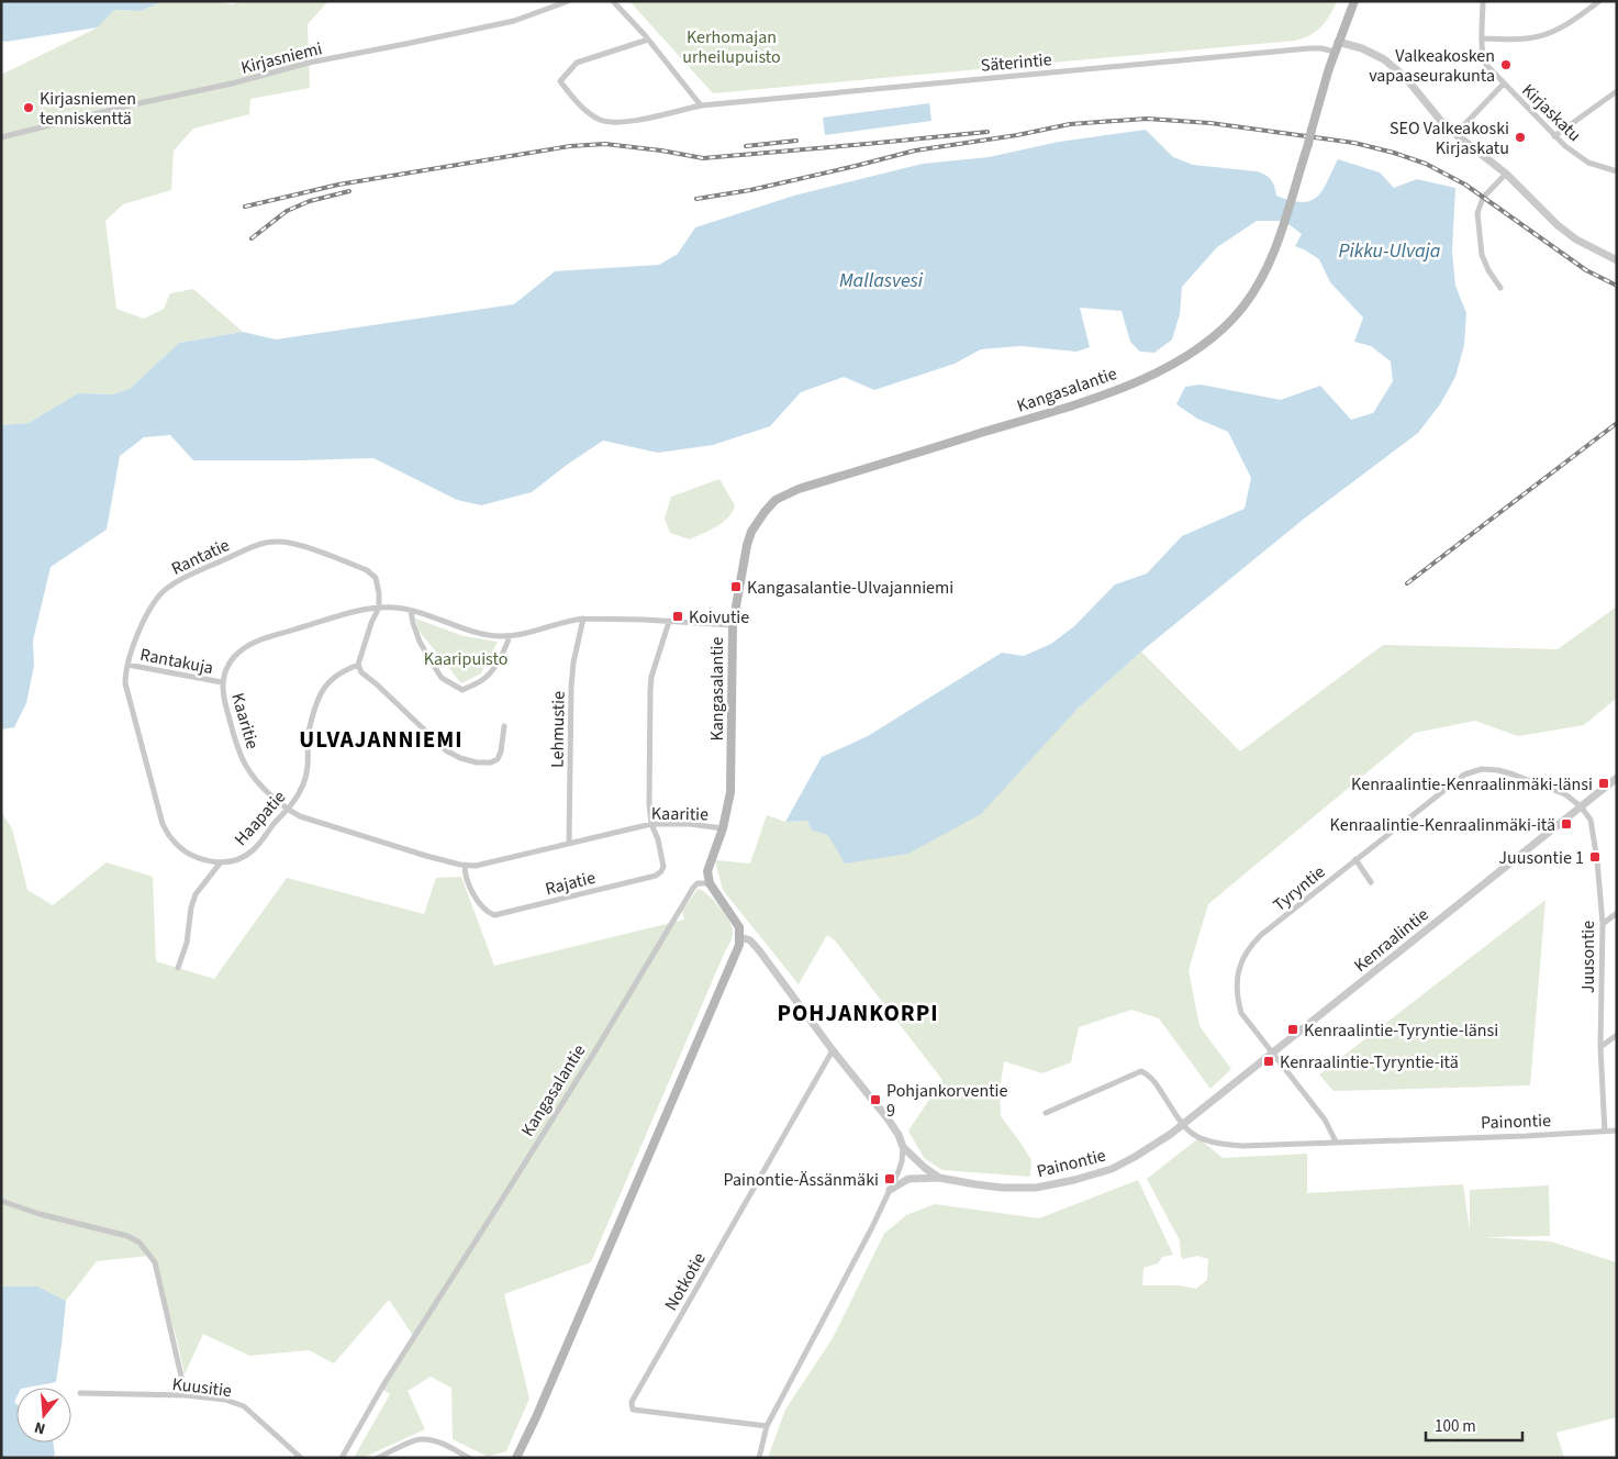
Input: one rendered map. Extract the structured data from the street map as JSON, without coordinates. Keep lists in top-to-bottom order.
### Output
{
  "streets": {
    "main road": ["Kangasalantie"],
    "street": [
      "Kirjasniemi",
      "Säterintie",
      "Kirjaskatu",
      "Rantatie",
      "Rantakuja",
      "Kaaritie",
      "Lehmustie",
      "Haapatie",
      "Rajatie",
      "Tyryntie",
      "Kenraalintie",
      "Juusontie",
      "Painontie",
      "Notkotie",
      "Kuusitie"
    ]
  },
  "crossings": [
    ["Säterintie", "Kangasalantie"],
    ["Kangasalantie", "Kaaritie"],
    ["Rantatie", "Rantakuja"],
    ["Rantatie", "Kaaritie"],
    ["Rantatie", "Haapatie"],
    ["Rantakuja", "Kaaritie"],
    ["Kaaritie", "Lehmustie"],
    ["Kaaritie", "Haapatie"],
    ["Kaaritie", "Rajatie"],
    ["Tyryntie", "Kenraalintie"],
    ["Tyryntie", "Juusontie"],
    ["Tyryntie", "Painontie"],
    ["Kenraalintie", "Juusontie"],
    ["Kenraalintie", "Painontie"],
    ["Juusontie", "Painontie"],
    ["Painontie", "Notkotie"]
  ],
  "districts": ["ULVAJANNIEMI", "POHJANKORPI"],
  "water": ["Pikku-Ulvaja", "Mallasvesi"],
  "parks": ["Kerhomajan urheilupuisto", "Kaaripuisto"],
  "places": {
    "other": ["Valkeakosken vapaaseurakunta", "Kirjasniemen tenniskenttä", "SEO Valkeakoski Kirjaskatu"],
    "transit": [
      "Kangasalantie-Ulvajanniemi",
      "Koivutie",
      "Kenraalintie-Kenraalinmäki-länsi",
      "Kenraalintie-Kenraalinmäki-itä",
      "Juusontie 1",
      "Kenraalintie-Tyryntie-länsi",
      "Kenraalintie-Tyryntie-itä",
      "Pohjankorventie 9",
      "Painontie-Ässänmäki"
    ]
  },
  "scale_bar": "100 m",
  "north": "bottom"
}
